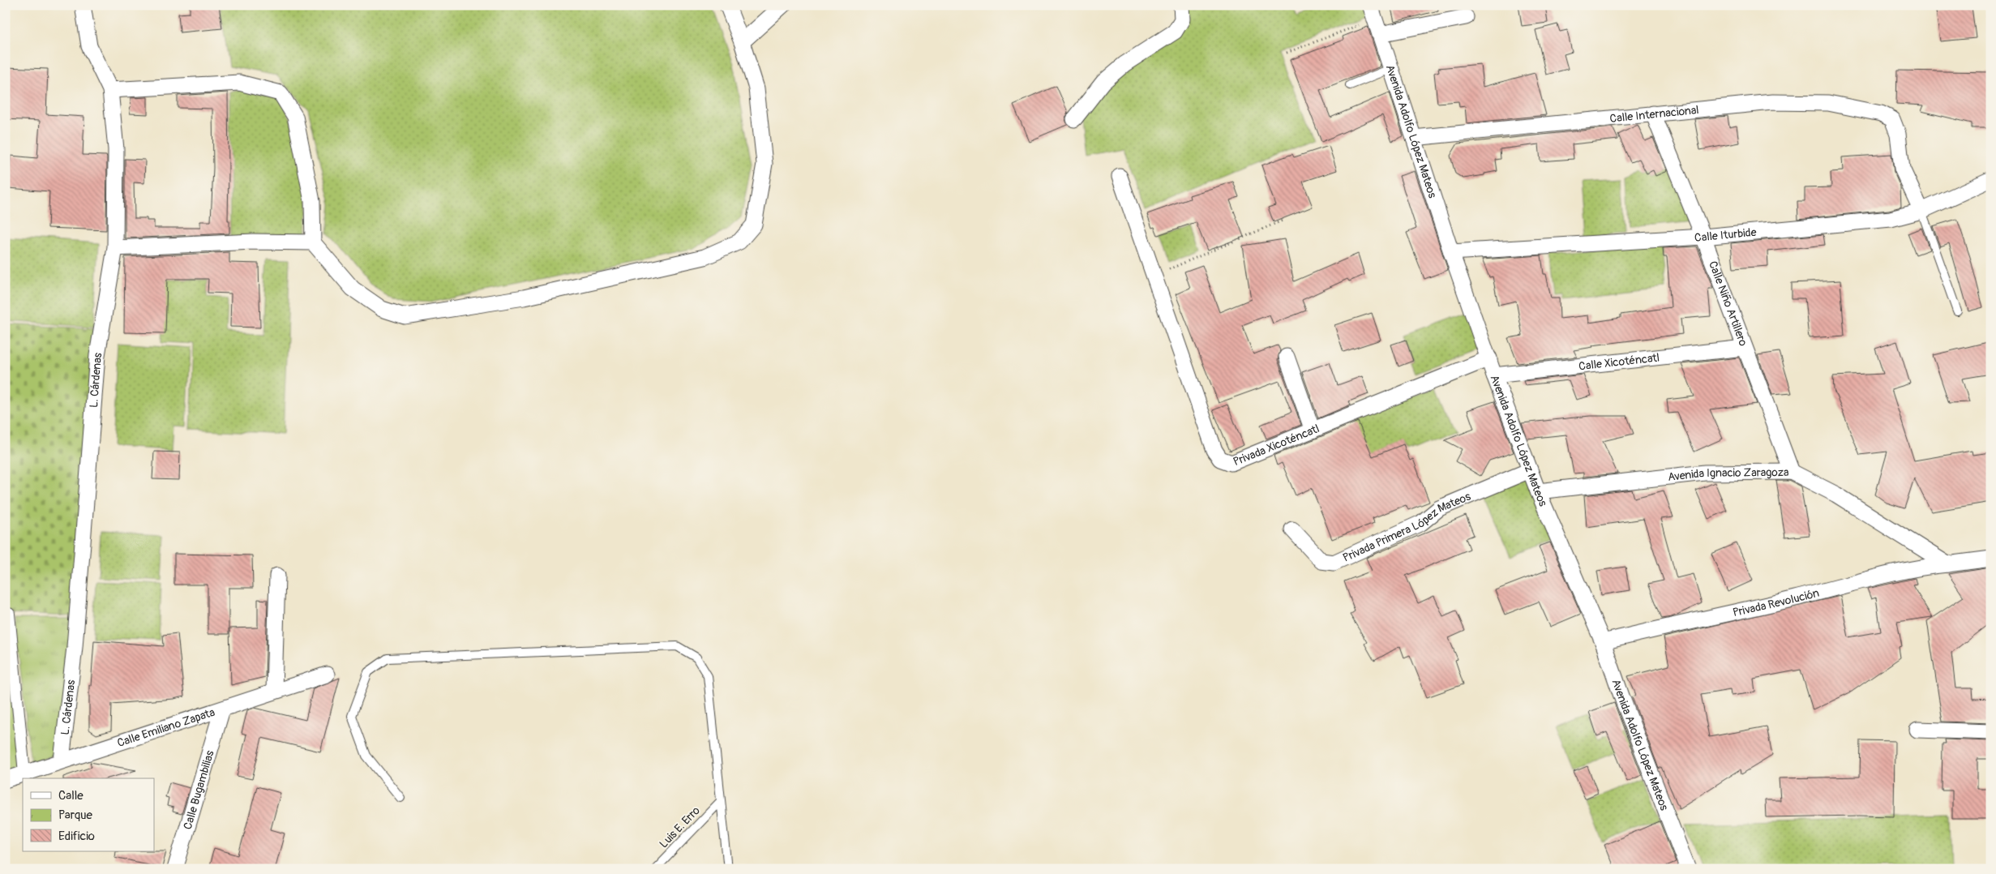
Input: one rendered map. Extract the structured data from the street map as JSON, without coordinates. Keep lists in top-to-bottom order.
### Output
{
  "streets": {
    "street": [
      "Calle Internacional",
      "Avenida Adolfo López Mateos",
      "Calle Iturbide",
      "Calle Niño Artillero",
      "Calle Xicoténcatl",
      "L. Cárdenas",
      "Privada Xicoténcatl",
      "Avenida Ignacio Zaragoza",
      "Privada Primera López Mateos",
      "Privada Revolución",
      "Calle Emiliano Zapata",
      "Calle Bugambilias"
    ],
    "lane": ["Luis E. Erro"]
  },
  "crossings": [
    ["Calle Internacional", "Avenida Adolfo López Mateos"],
    ["Calle Internacional", "Calle Iturbide"],
    ["Calle Internacional", "Calle Niño Artillero"],
    ["Avenida Adolfo López Mateos", "Calle Iturbide"],
    ["Avenida Adolfo López Mateos", "Calle Xicoténcatl"],
    ["Avenida Adolfo López Mateos", "Privada Xicoténcatl"],
    ["Avenida Adolfo López Mateos", "Avenida Ignacio Zaragoza"],
    ["Avenida Adolfo López Mateos", "Privada Primera López Mateos"],
    ["Avenida Adolfo López Mateos", "Privada Revolución"],
    ["Calle Iturbide", "Calle Niño Artillero"],
    ["Calle Niño Artillero", "Calle Xicoténcatl"],
    ["Calle Niño Artillero", "Avenida Ignacio Zaragoza"],
    ["L. Cárdenas", "Calle Emiliano Zapata"],
    ["Avenida Ignacio Zaragoza", "Privada Revolución"],
    ["Calle Emiliano Zapata", "Calle Bugambilias"]
  ],
  "legend": ["Calle", "Parque", "Edificio"]
}
